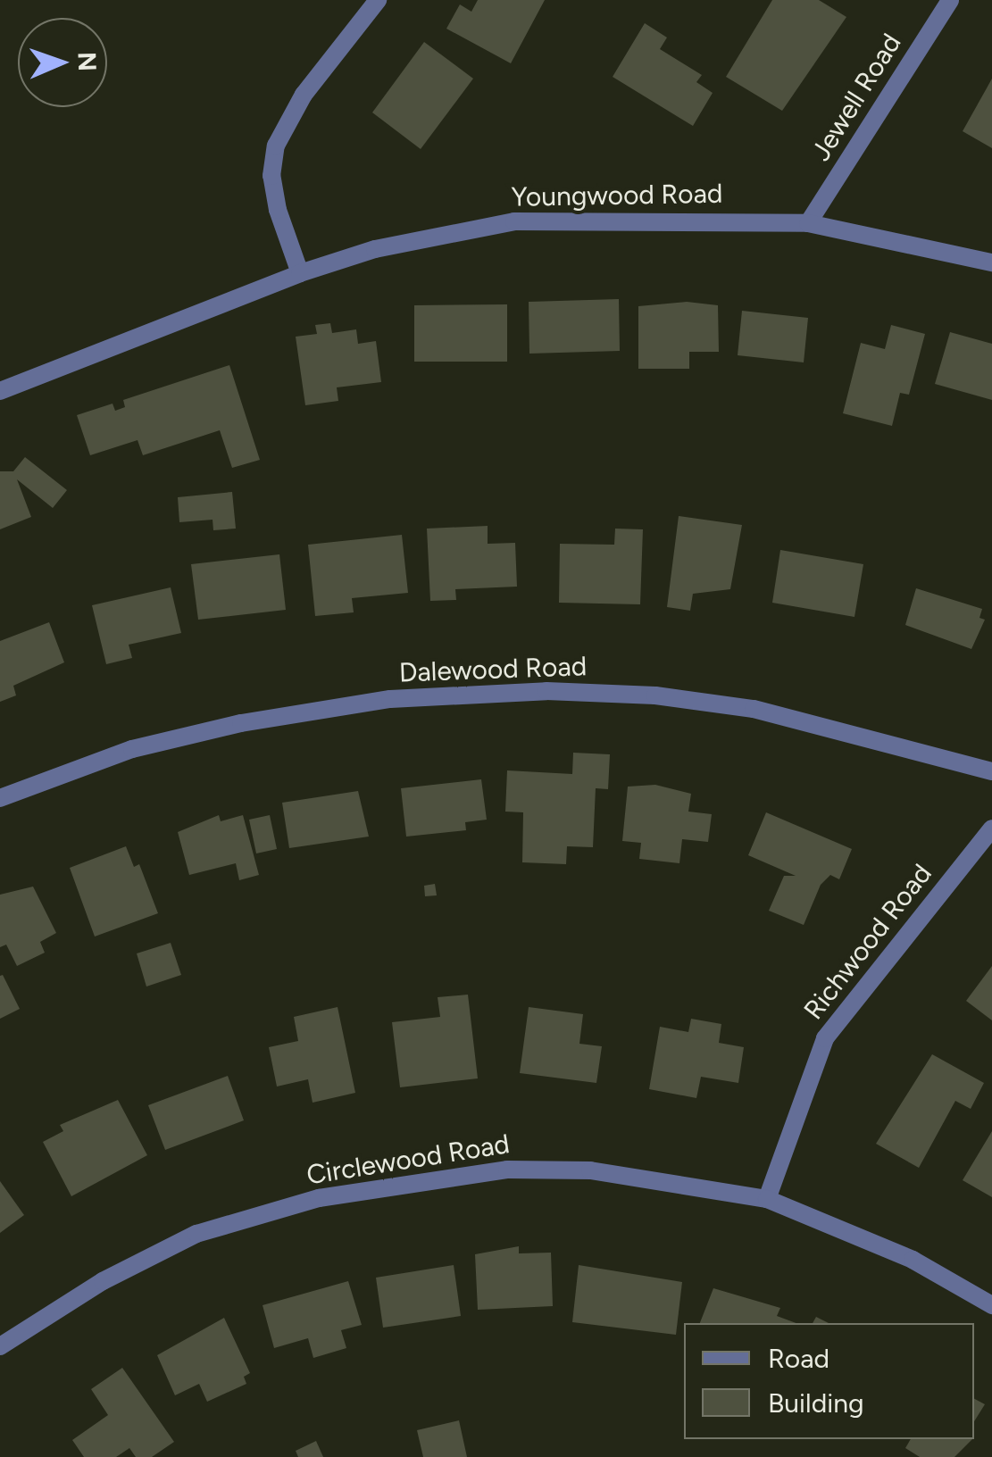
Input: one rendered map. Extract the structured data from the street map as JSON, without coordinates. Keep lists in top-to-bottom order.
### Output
{
  "streets": {
    "street": [
      "Jewell Road",
      "Youngwood Road",
      "Dalewood Road",
      "Richwood Road",
      "Circlewood Road"
    ]
  },
  "crossings": [
    ["Jewell Road", "Youngwood Road"],
    ["Richwood Road", "Circlewood Road"]
  ],
  "legend": ["Road", "Building"],
  "north": "right"
}
